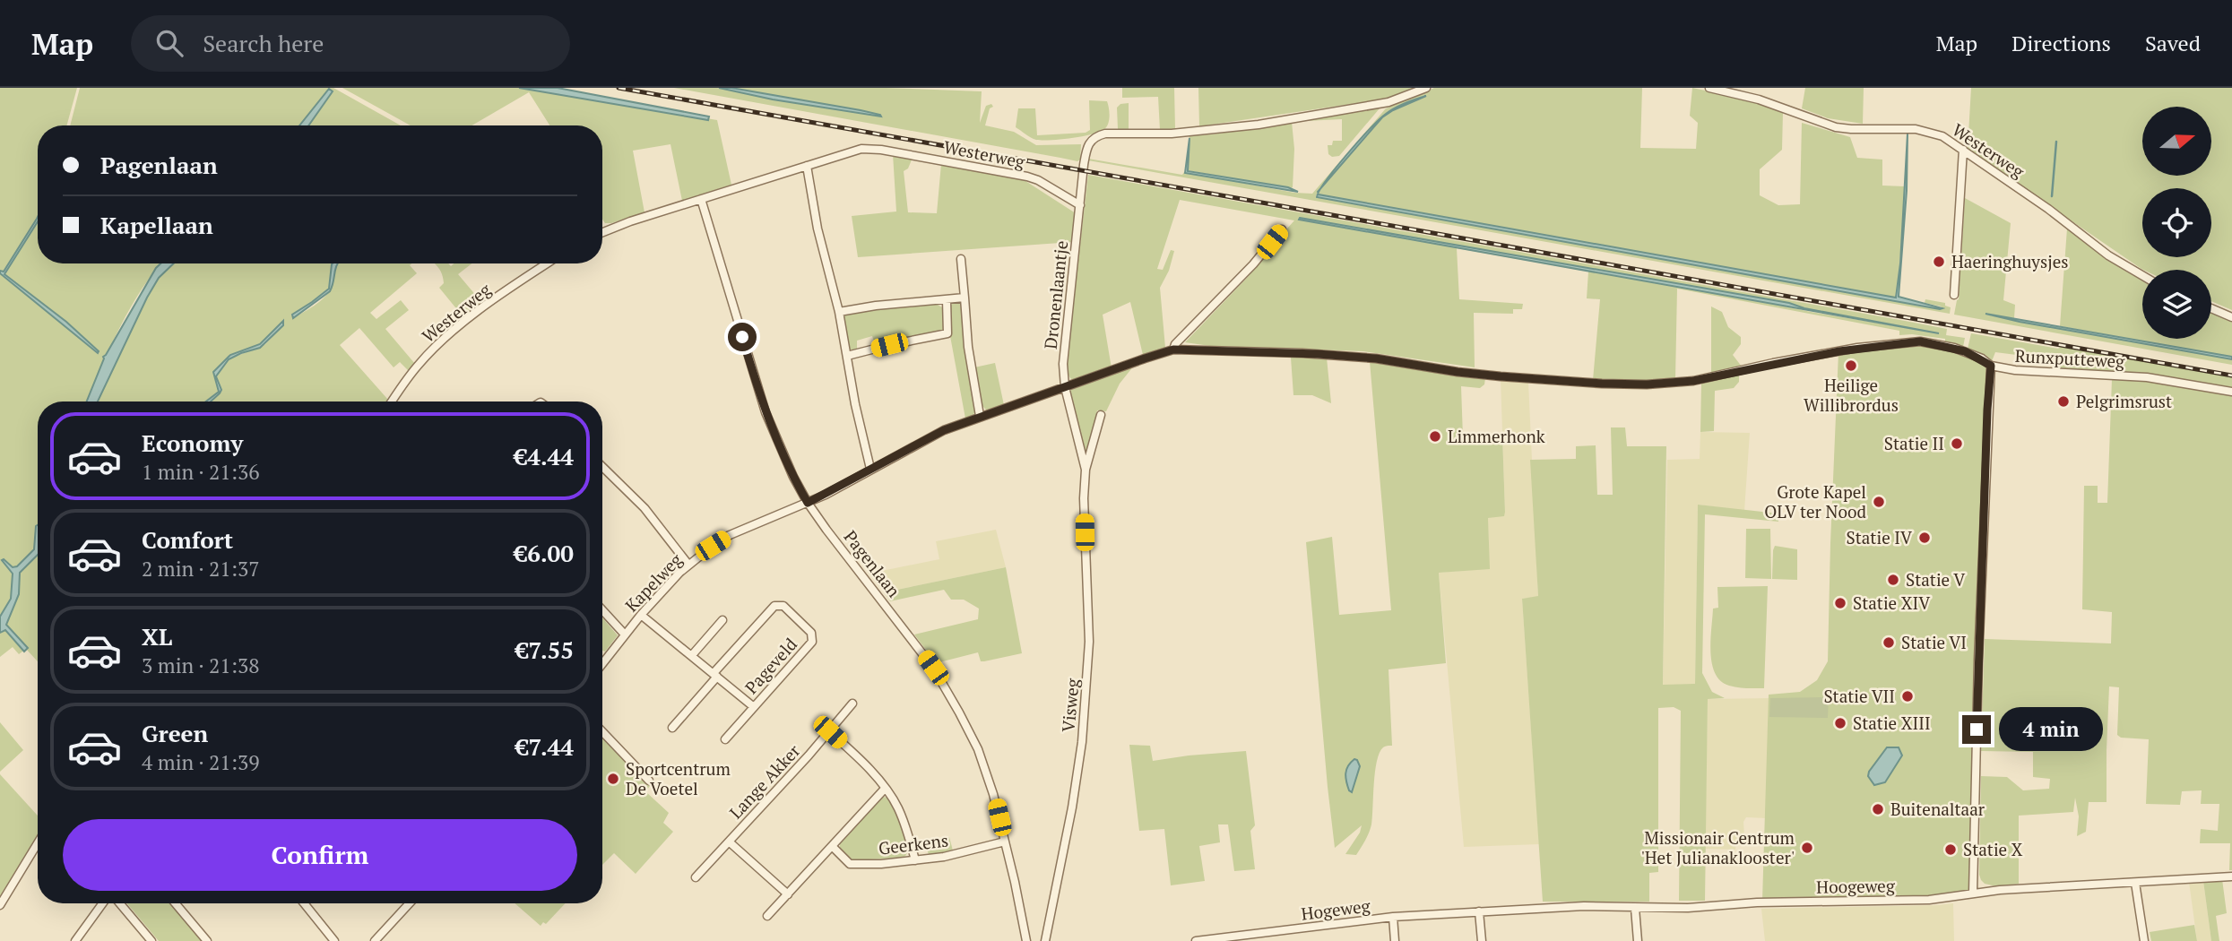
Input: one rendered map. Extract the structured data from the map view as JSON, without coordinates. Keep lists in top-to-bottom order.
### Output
{
  "streets": {
    "street": [
      "Westerweg",
      "Dronenlaantje",
      "Runxputteweg",
      "Pagenlaan",
      "Kapelweg",
      "Pageveld",
      "Visweg",
      "Lange Akker",
      "Geerkens",
      "Hoogeweg",
      "Hogeweg"
    ]
  },
  "crossings": [
    ["Westerweg", "Dronenlaantje"],
    ["Westerweg", "Pagenlaan"],
    ["Dronenlaantje", "Kapelweg"],
    ["Dronenlaantje", "Visweg"],
    ["Runxputteweg", "Kapelweg"],
    ["Pagenlaan", "Kapelweg"],
    ["Pagenlaan", "Geerkens"],
    ["Kapelweg", "Pageveld"],
    ["Kapelweg", "Visweg"],
    ["Hoogeweg", "Hogeweg"]
  ],
  "places": [
    "Haeringhuysjes",
    "Heilige Willibrordus",
    "Pelgrimsrust",
    "Limmerhonk",
    "Statie II",
    "Grote Kapel OLV ter Nood",
    "Statie IV",
    "Statie V",
    "Statie XIV",
    "Statie VI",
    "Statie VII",
    "Statie XIII",
    "Sportcentrum De Voetel",
    "Buitenaltaar",
    "Missionair Centrum 'Het Julianaklooster'",
    "Statie X"
  ],
  "north": "right",
  "page": {
    "header": "Map",
    "search": "Search here",
    "nav": ["Map", "Directions", "Saved"],
    "banner": ["Pagenlaan", "Kapellaan"],
    "list": [
      {
        "name": "Economy",
        "note": "1 min · 21:36",
        "value": "€4.44"
      },
      {
        "name": "Comfort",
        "note": "2 min · 21:37",
        "value": "€6.00"
      },
      {
        "name": "XL",
        "note": "3 min · 21:38",
        "value": "€7.55"
      },
      {
        "name": "Green",
        "note": "4 min · 21:39",
        "value": "€7.44"
      }
    ],
    "bubble": "4 min",
    "buttons": "Confirm"
  }
}
